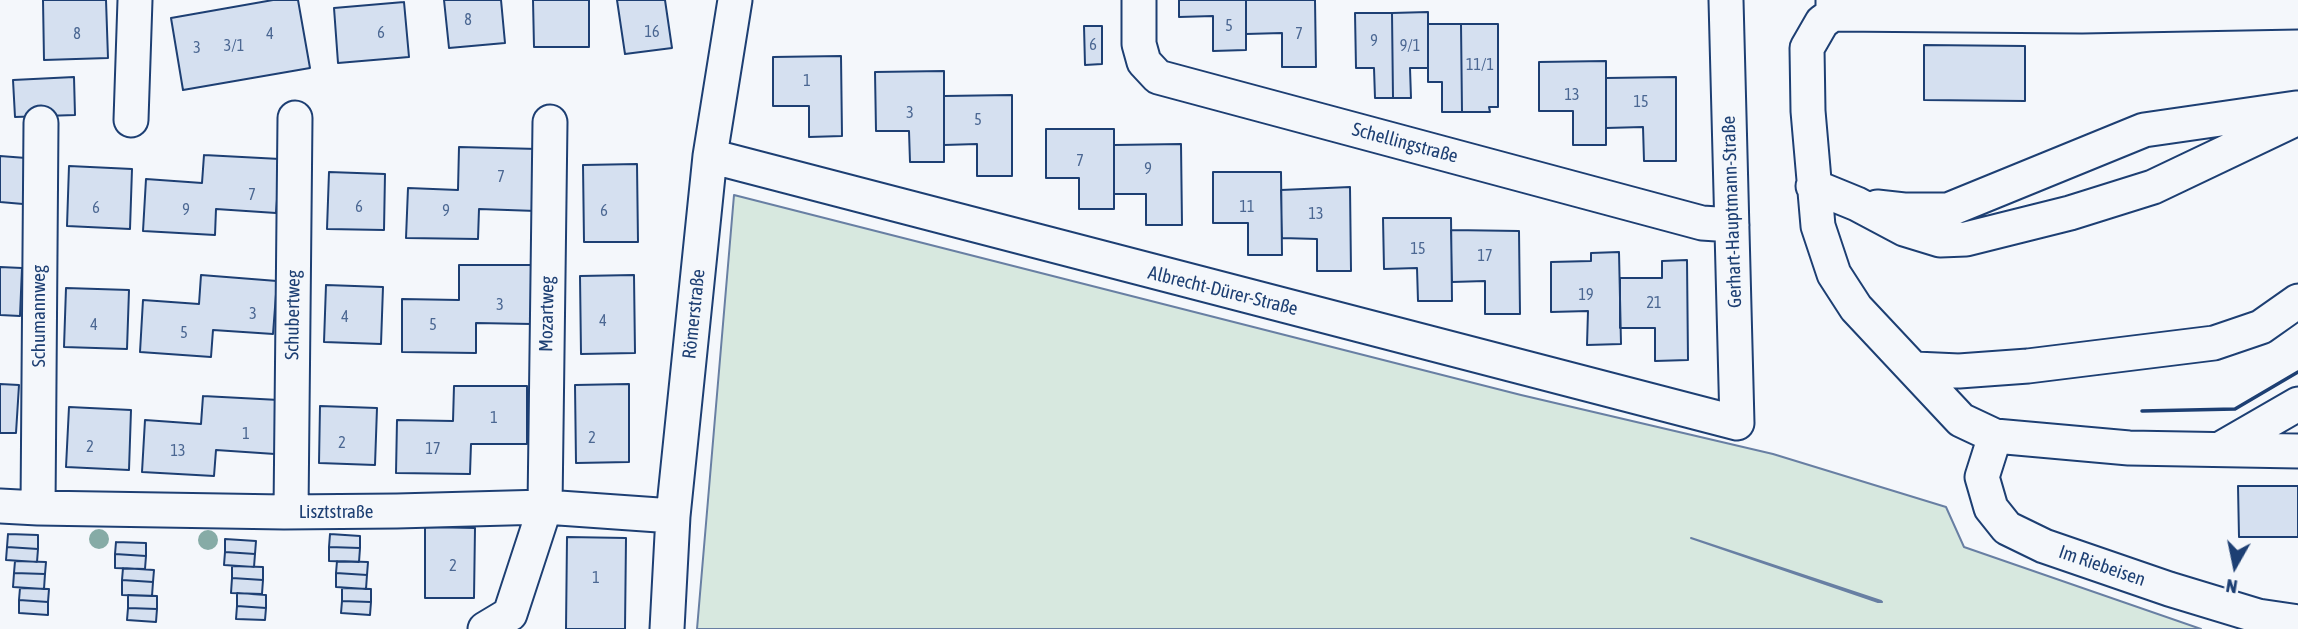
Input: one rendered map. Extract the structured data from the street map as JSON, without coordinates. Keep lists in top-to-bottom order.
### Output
{
  "streets": {
    "street": [
      "Schellingstraße",
      "Gerhart-Hauptmann-Straße",
      "Albrecht-Dürer-Straße",
      "Mozartweg",
      "Römerstraße",
      "Schubertweg",
      "Schumannweg",
      "Lisztstraße",
      "Im Riebeisen"
    ]
  },
  "crossings": [
    ["Schellingstraße", "Gerhart-Hauptmann-Straße"],
    ["Gerhart-Hauptmann-Straße", "Albrecht-Dürer-Straße"],
    ["Albrecht-Dürer-Straße", "Römerstraße"],
    ["Mozartweg", "Lisztstraße"],
    ["Römerstraße", "Lisztstraße"],
    ["Schubertweg", "Lisztstraße"],
    ["Schumannweg", "Lisztstraße"]
  ],
  "house_numbers": [
    "8",
    "5",
    "16",
    "6",
    "8",
    "4",
    "7",
    "9",
    "6",
    "3/1",
    "9/1",
    "3",
    "11/1",
    "1",
    "13",
    "15",
    "3",
    "5",
    "7",
    "9",
    "7",
    "7",
    "6",
    "11",
    "6",
    "9",
    "9",
    "6",
    "13",
    "15",
    "17",
    "19",
    "21",
    "3",
    "3",
    "4",
    "4",
    "4",
    "5",
    "5",
    "1",
    "1",
    "2",
    "2",
    "2",
    "17",
    "13",
    "2",
    "1"
  ],
  "north": "bottom"
}
